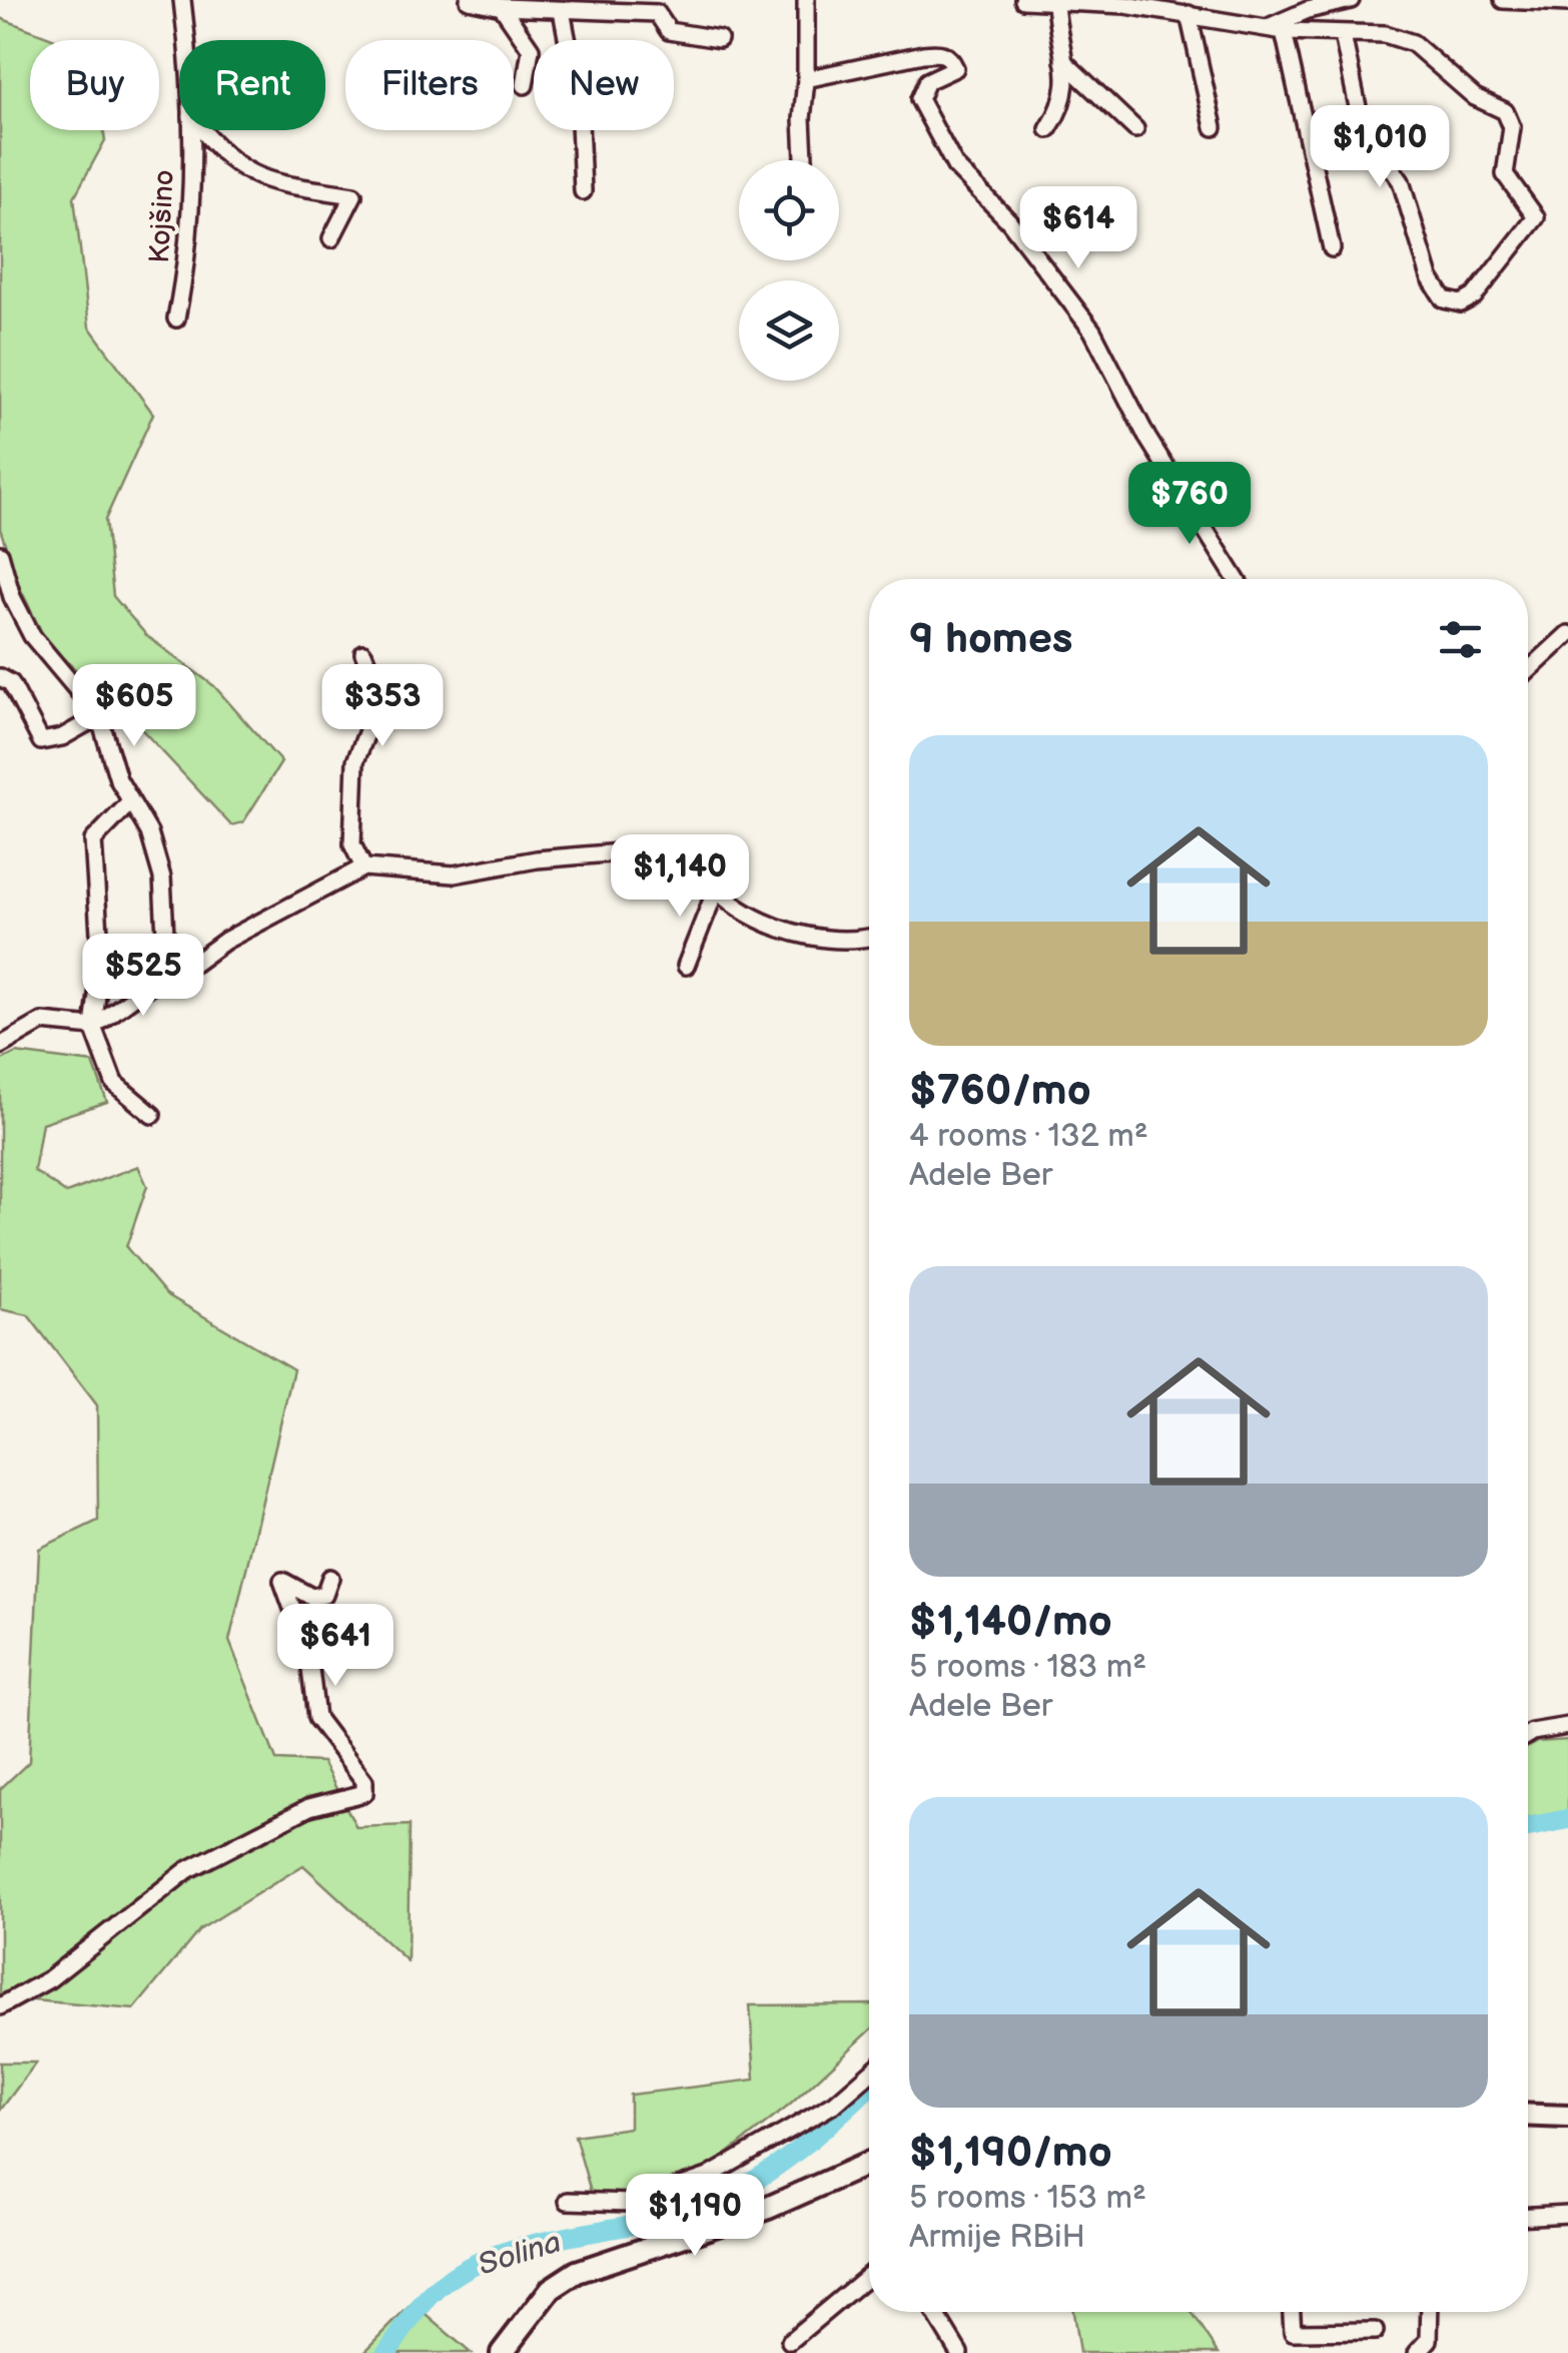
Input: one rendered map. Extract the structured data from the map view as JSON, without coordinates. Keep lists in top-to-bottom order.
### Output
{
  "streets": {
    "street": ["Kojšino"]
  },
  "water": ["Solina"],
  "page": {
    "chip": [
      "Buy",
      "Rent",
      "Filters",
      "New"
    ],
    "price": [
      "$1,010",
      "$614",
      "$760",
      "$605",
      "$353",
      "$1,140",
      "$525",
      "$641",
      "$1,190"
    ],
    "heading": "9 homes",
    "list": [
      {
        "name": "$760/mo",
        "note": "4 rooms · 132 m² · Adele Ber"
      },
      {
        "name": "$1,140/mo",
        "note": "5 rooms · 183 m² · Adele Ber"
      },
      {
        "name": "$1,190/mo",
        "note": "5 rooms · 153 m² · Armije RBiH"
      }
    ]
  }
}
